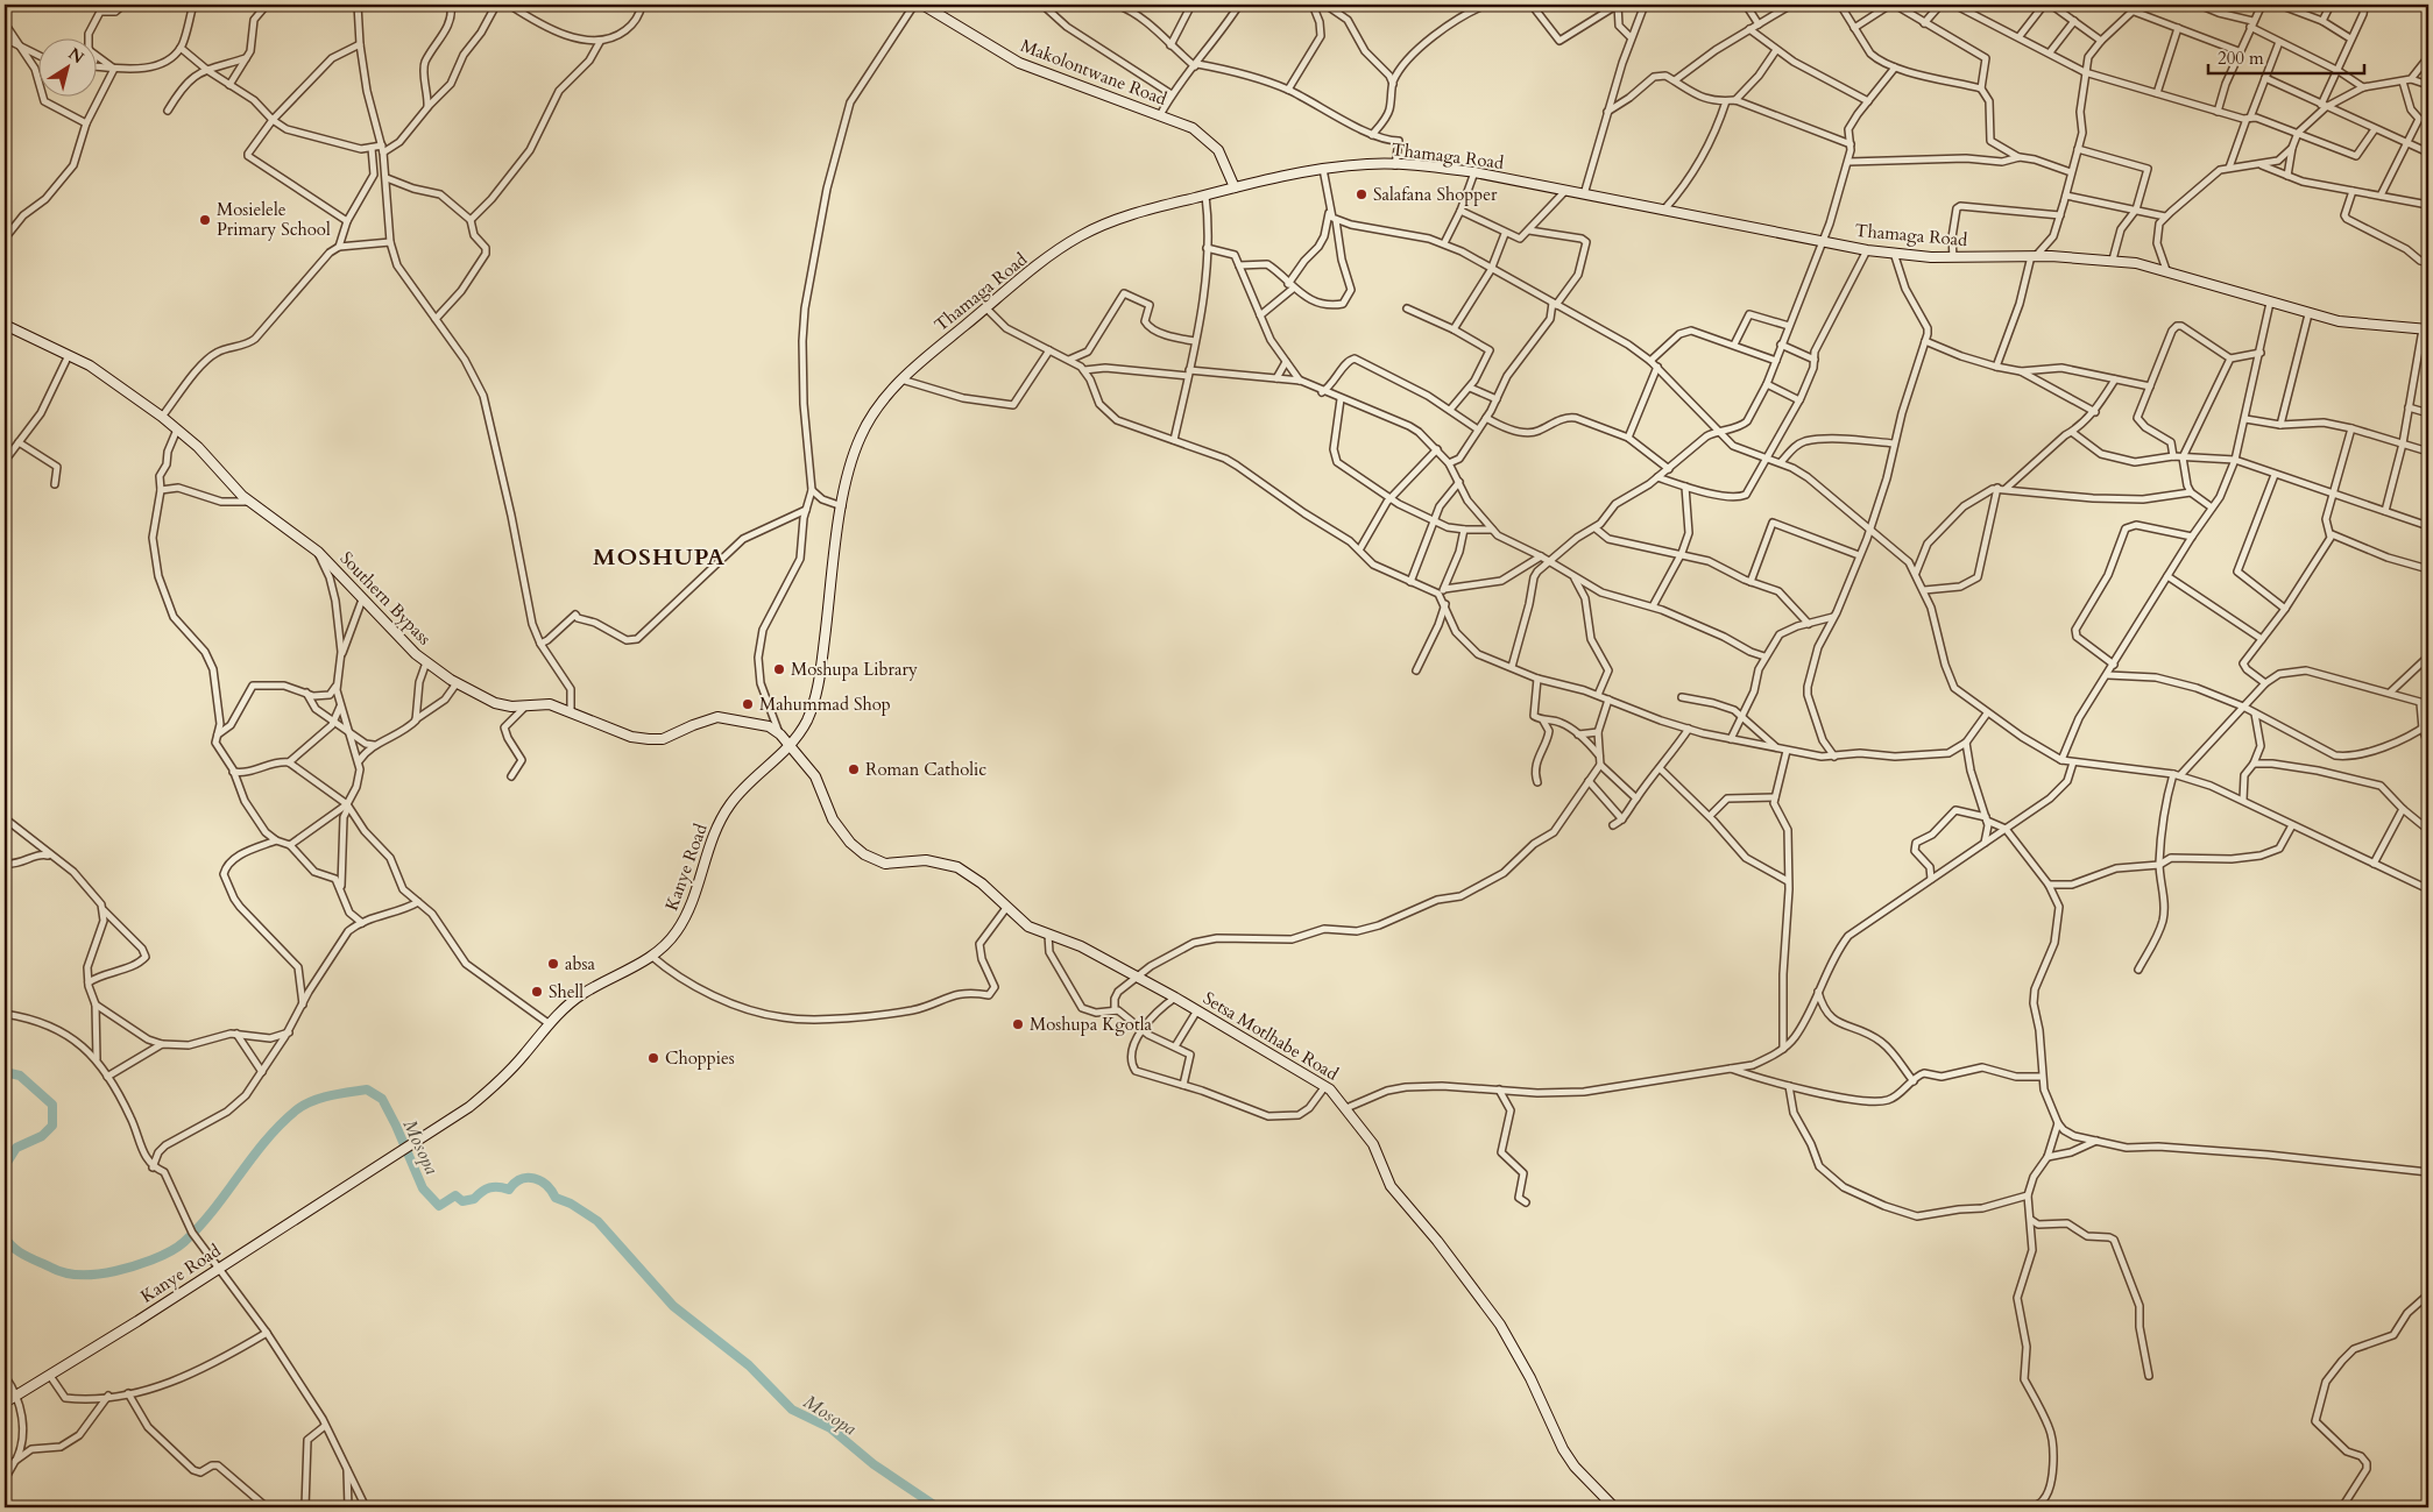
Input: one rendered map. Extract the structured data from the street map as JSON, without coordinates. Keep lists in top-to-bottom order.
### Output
{
  "streets": {
    "main road": [
      "Makolontwane Road",
      "Thamaga Road",
      "Southern Bypass",
      "Kanye Road",
      "Setsa Motlhabe Road"
    ]
  },
  "crossings": [
    ["Makolontwane Road", "Thamaga Road"],
    ["Thamaga Road", "Kanye Road"],
    ["Thamaga Road", "Setsa Motlhabe Road"],
    ["Kanye Road", "Setsa Motlhabe Road"]
  ],
  "districts": ["MOSHUPA"],
  "water": ["Mosopa"],
  "places": [
    "Salafana Shopper",
    "Mosielele Primary School",
    "Moshupa Library",
    "Mahummad Shop",
    "Roman Catholic",
    "absa",
    "Shell",
    "Moshupa Kgotla",
    "Choppies"
  ],
  "scale_bar": "200 m",
  "north": "top right"
}
